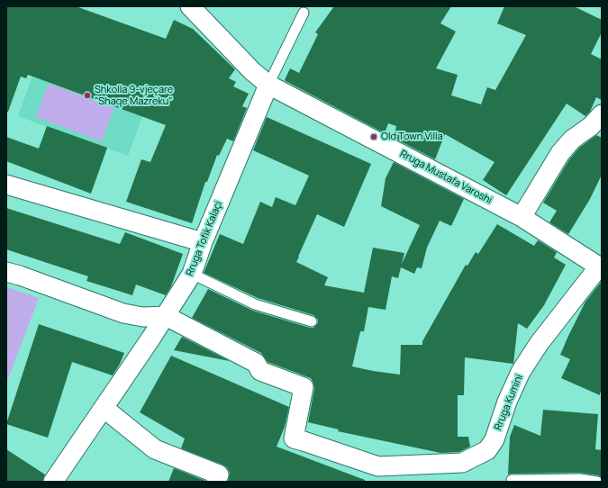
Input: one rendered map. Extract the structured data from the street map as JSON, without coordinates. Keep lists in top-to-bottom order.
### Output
{
  "streets": {
    "street": ["Rruga Mustafa Varoshi", "Rruga Tofik Kalaçi", "Rruga Kumini"]
  },
  "crossings": [
    ["Rruga Mustafa Varoshi", "Rruga Tofik Kalaçi"],
    ["Rruga Mustafa Varoshi", "Rruga Kumini"]
  ],
  "places": ["Shkolla 9-vjeçare \"Shaqe Mazreku\"", "Old Town Villa"]
}
